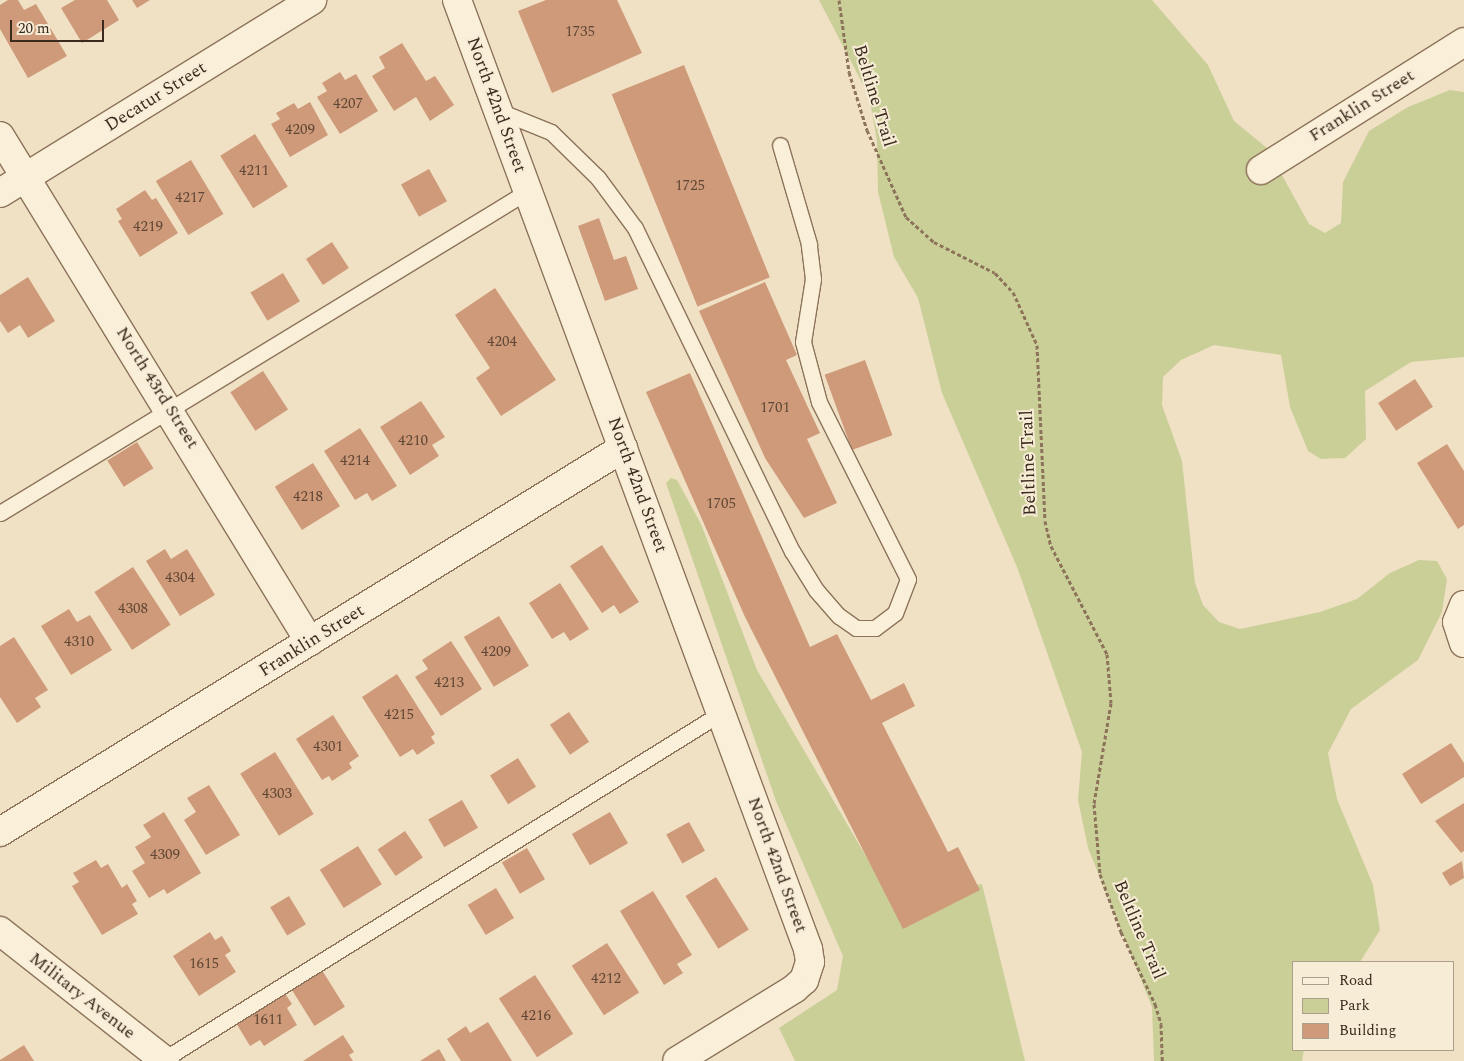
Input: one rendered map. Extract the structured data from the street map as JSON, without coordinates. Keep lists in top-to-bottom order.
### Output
{
  "streets": {
    "street": [
      "Decatur Street",
      "North 42nd Street",
      "Franklin Street",
      "North 43rd Street",
      "Military Avenue"
    ],
    "path": ["Beltline Trail"]
  },
  "crossings": [
    ["Decatur Street", "North 43rd Street"],
    ["North 42nd Street", "Franklin Street"],
    ["Franklin Street", "North 43rd Street"]
  ],
  "house_numbers": [
    "1735",
    "4207",
    "4209",
    "4211",
    "1725",
    "4217",
    "4219",
    "4204",
    "1701",
    "4210",
    "4214",
    "4218",
    "1705",
    "4304",
    "4308",
    "4310",
    "4209",
    "4213",
    "4215",
    "4301",
    "4303",
    "4309",
    "1615",
    "4212",
    "4216",
    "1611"
  ],
  "legend": ["Road", "Park", "Building"],
  "scale_bar": "20 m"
}
